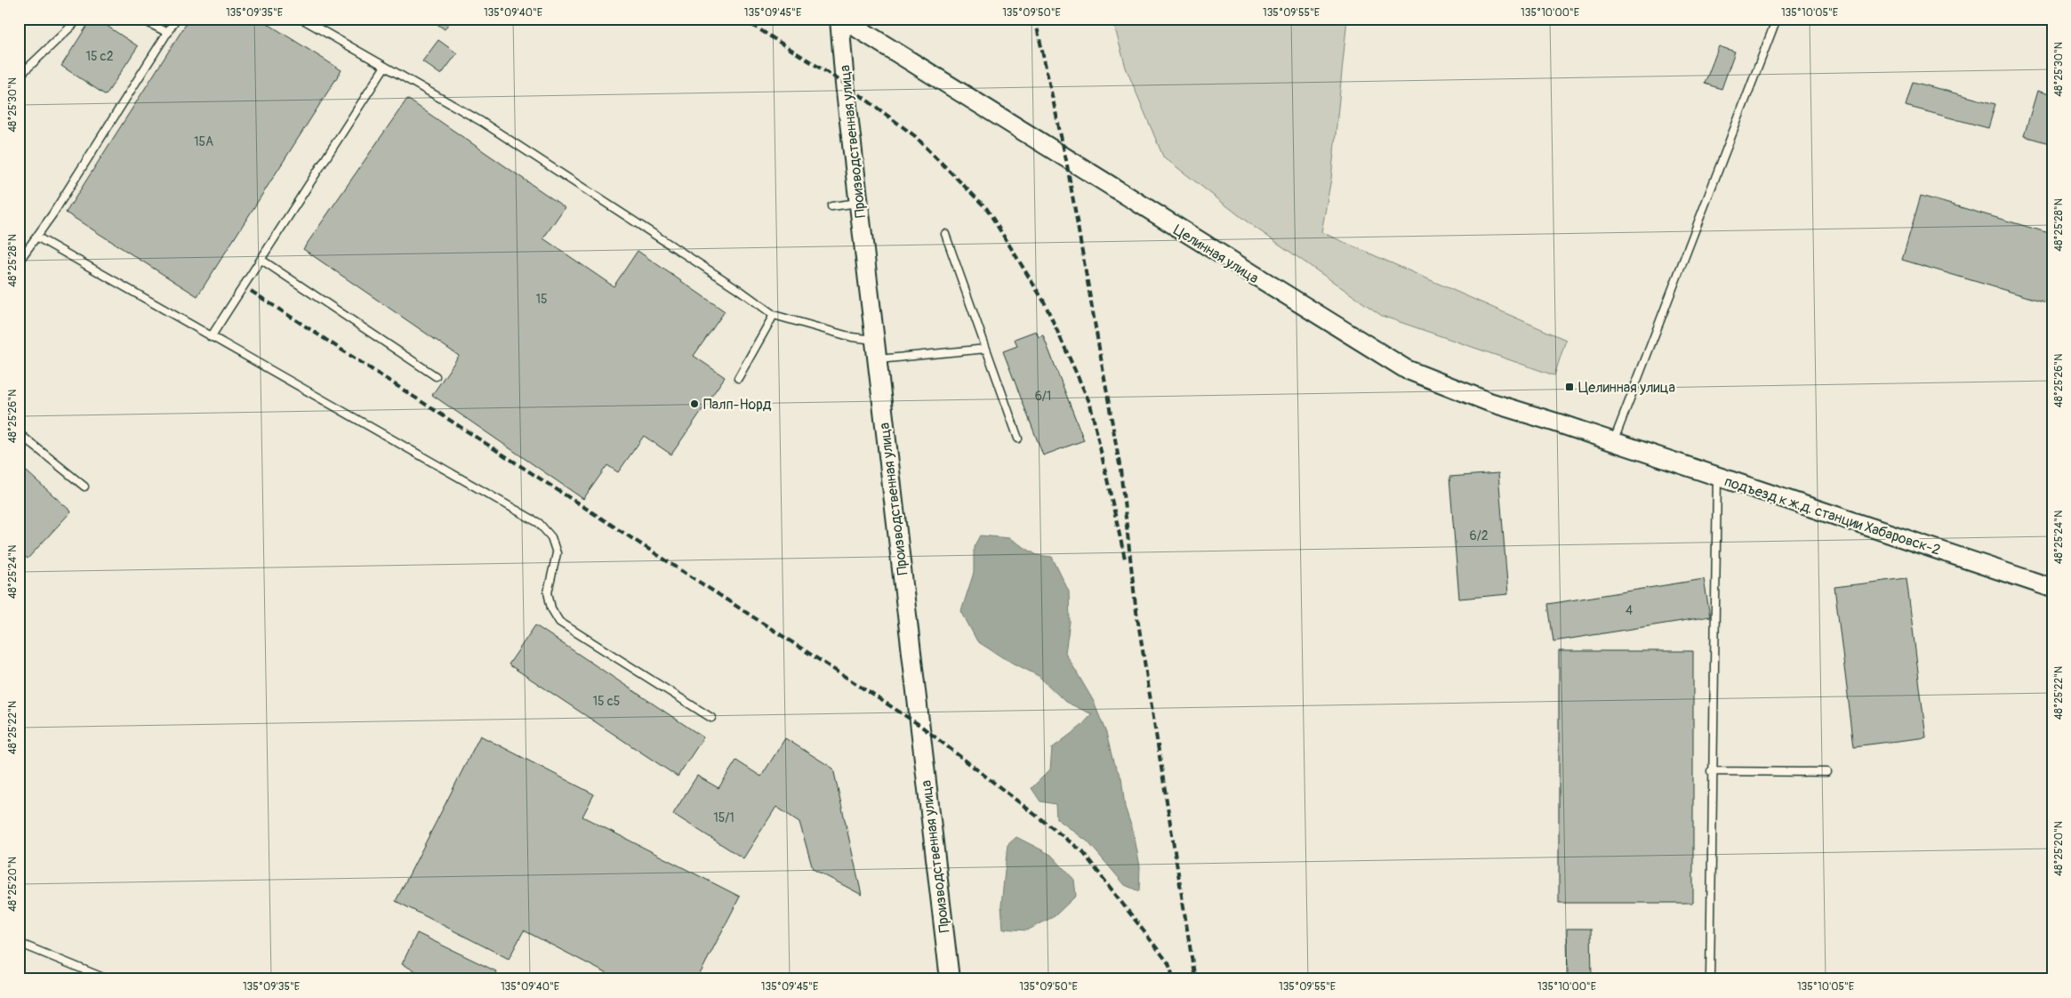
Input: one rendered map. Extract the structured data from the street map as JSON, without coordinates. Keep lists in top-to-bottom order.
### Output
{
  "streets": {
    "street": ["Производственная улица", "Целинная улица", "подъезд к ж.д. станции Хабаровск-2"]
  },
  "crossings": [
    ["Производственная улица", "Целинная улица"],
    ["Целинная улица", "подъезд к ж.д. станции Хабаровск-2"]
  ],
  "places": {
    "transit": ["Целинная улица"],
    "other": ["Палп-Норд"]
  },
  "house_numbers": [
    "15 с2",
    "15А",
    "15",
    "6/1",
    "6/2",
    "4",
    "15 с5",
    "15/1"
  ],
  "coordinates": [
    "135°09'35\"E",
    "135°09'40\"E",
    "135°09'45\"E",
    "135°09'50\"E",
    "135°09'55\"E",
    "135°10'00\"E",
    "135°10'05\"E",
    "48°25'30\"N",
    "48°25'28\"N",
    "48°25'26\"N",
    "48°25'24\"N",
    "48°25'22\"N",
    "48°25'20\"N"
  ]
}
